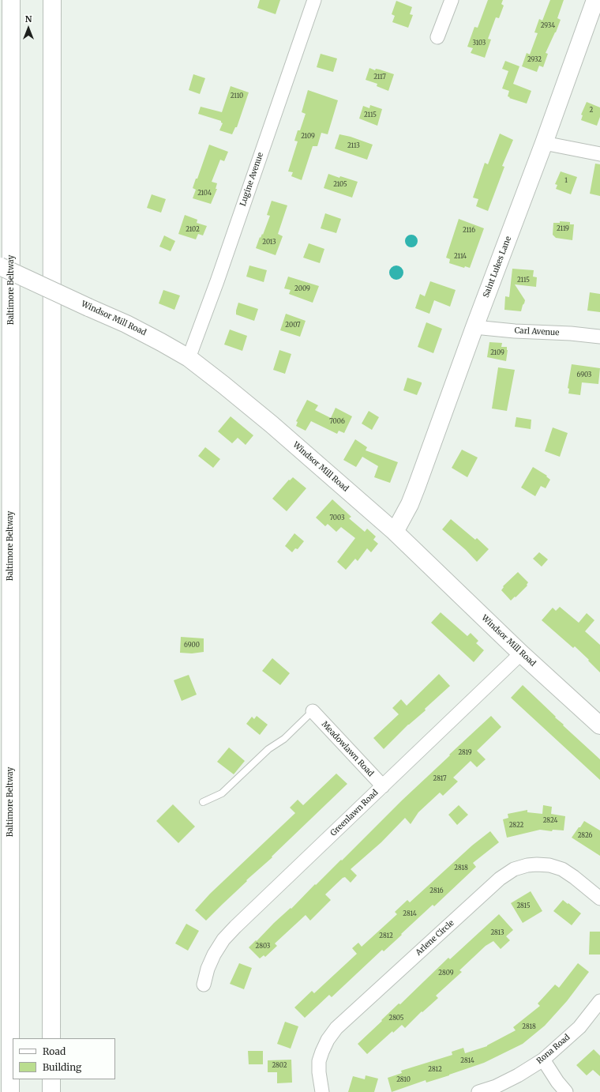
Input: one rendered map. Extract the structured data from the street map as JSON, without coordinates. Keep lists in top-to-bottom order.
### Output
{
  "streets": {
    "main road": ["Saint Lukes Lane", "Baltimore Beltway", "Windsor Mill Road"],
    "street": [
      "Lugine Avenue",
      "Carl Avenue",
      "Meadowlawn Road",
      "Greenlawn Road",
      "Arlene Circle",
      "Rona Road"
    ]
  },
  "crossings": [
    ["Lugine Avenue", "Windsor Mill Road"],
    ["Saint Lukes Lane", "Windsor Mill Road"],
    ["Saint Lukes Lane", "Carl Avenue"],
    ["Windsor Mill Road", "Greenlawn Road"],
    ["Meadowlawn Road", "Greenlawn Road"]
  ],
  "house_numbers": [
    "2934",
    "3103",
    "2932",
    "2117",
    "2110",
    "2",
    "2115",
    "2109",
    "2113",
    "1",
    "2105",
    "2104",
    "2119",
    "2102",
    "2116",
    "2013",
    "2114",
    "2115",
    "2009",
    "2007",
    "2109",
    "6903",
    "7006",
    "7003",
    "6900",
    "2819",
    "2817",
    "2824",
    "2822",
    "2826",
    "2818",
    "2816",
    "2815",
    "2814",
    "2813",
    "2812",
    "2803",
    "2809",
    "2805",
    "2818",
    "2814",
    "2802",
    "2812",
    "2810"
  ],
  "legend": ["Road", "Building"],
  "north": "top"
}
